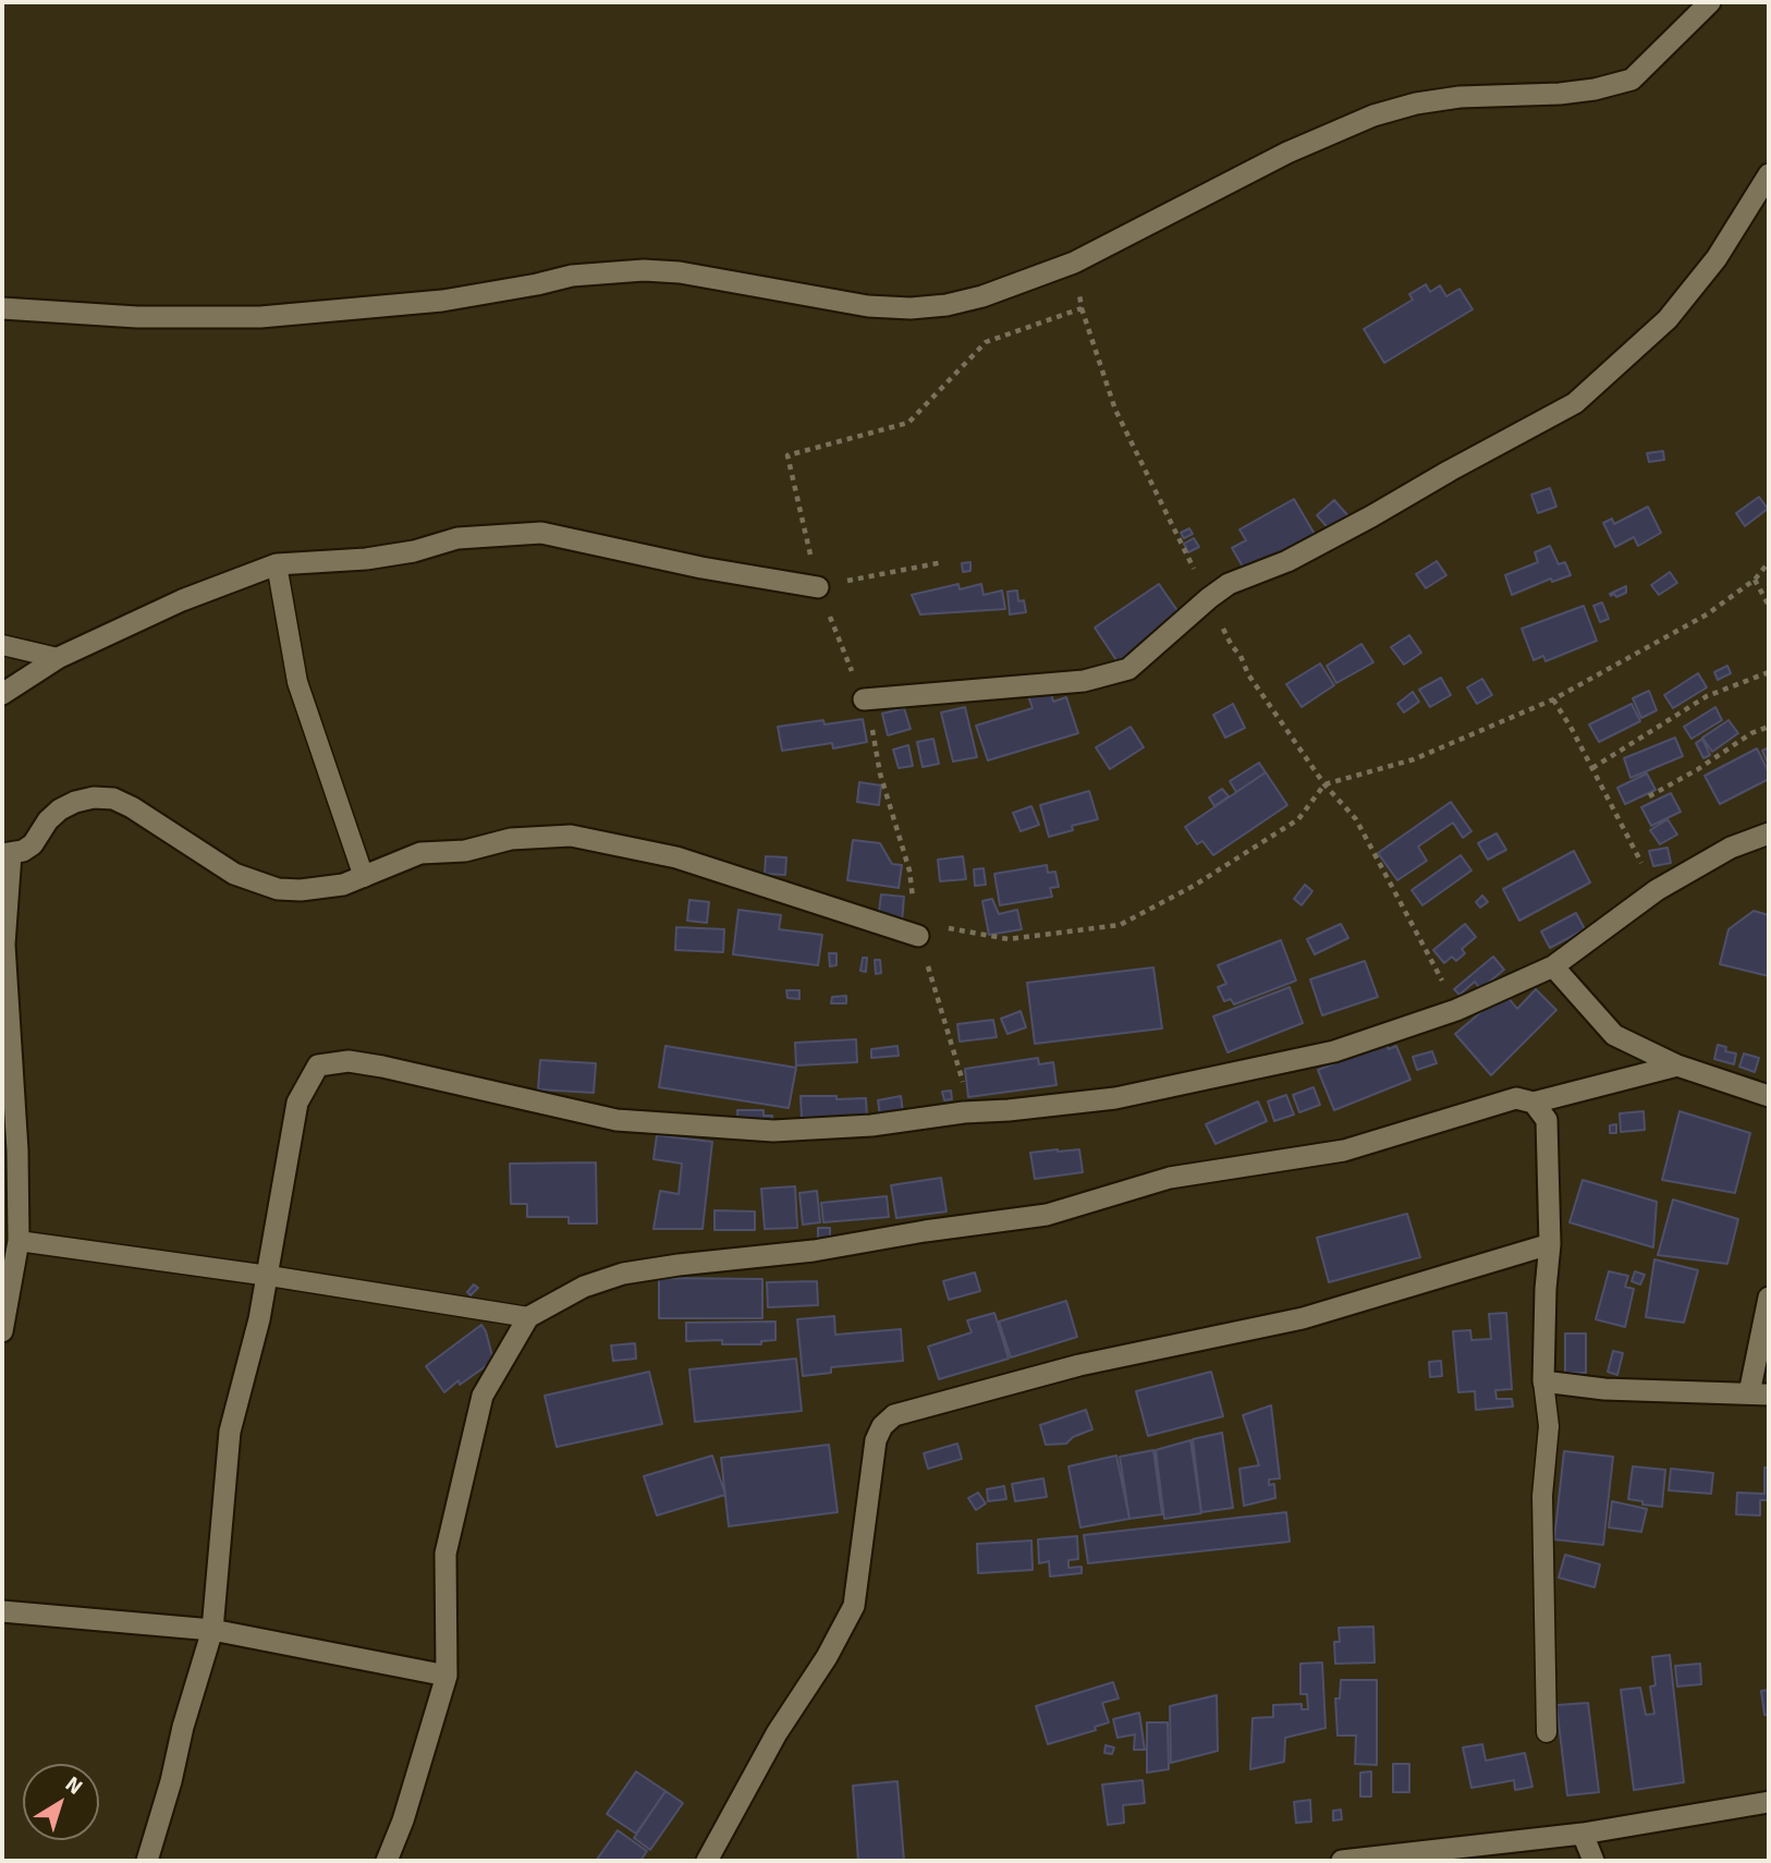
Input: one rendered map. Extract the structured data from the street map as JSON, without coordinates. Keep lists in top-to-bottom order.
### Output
{
  "north": "top right"
}
